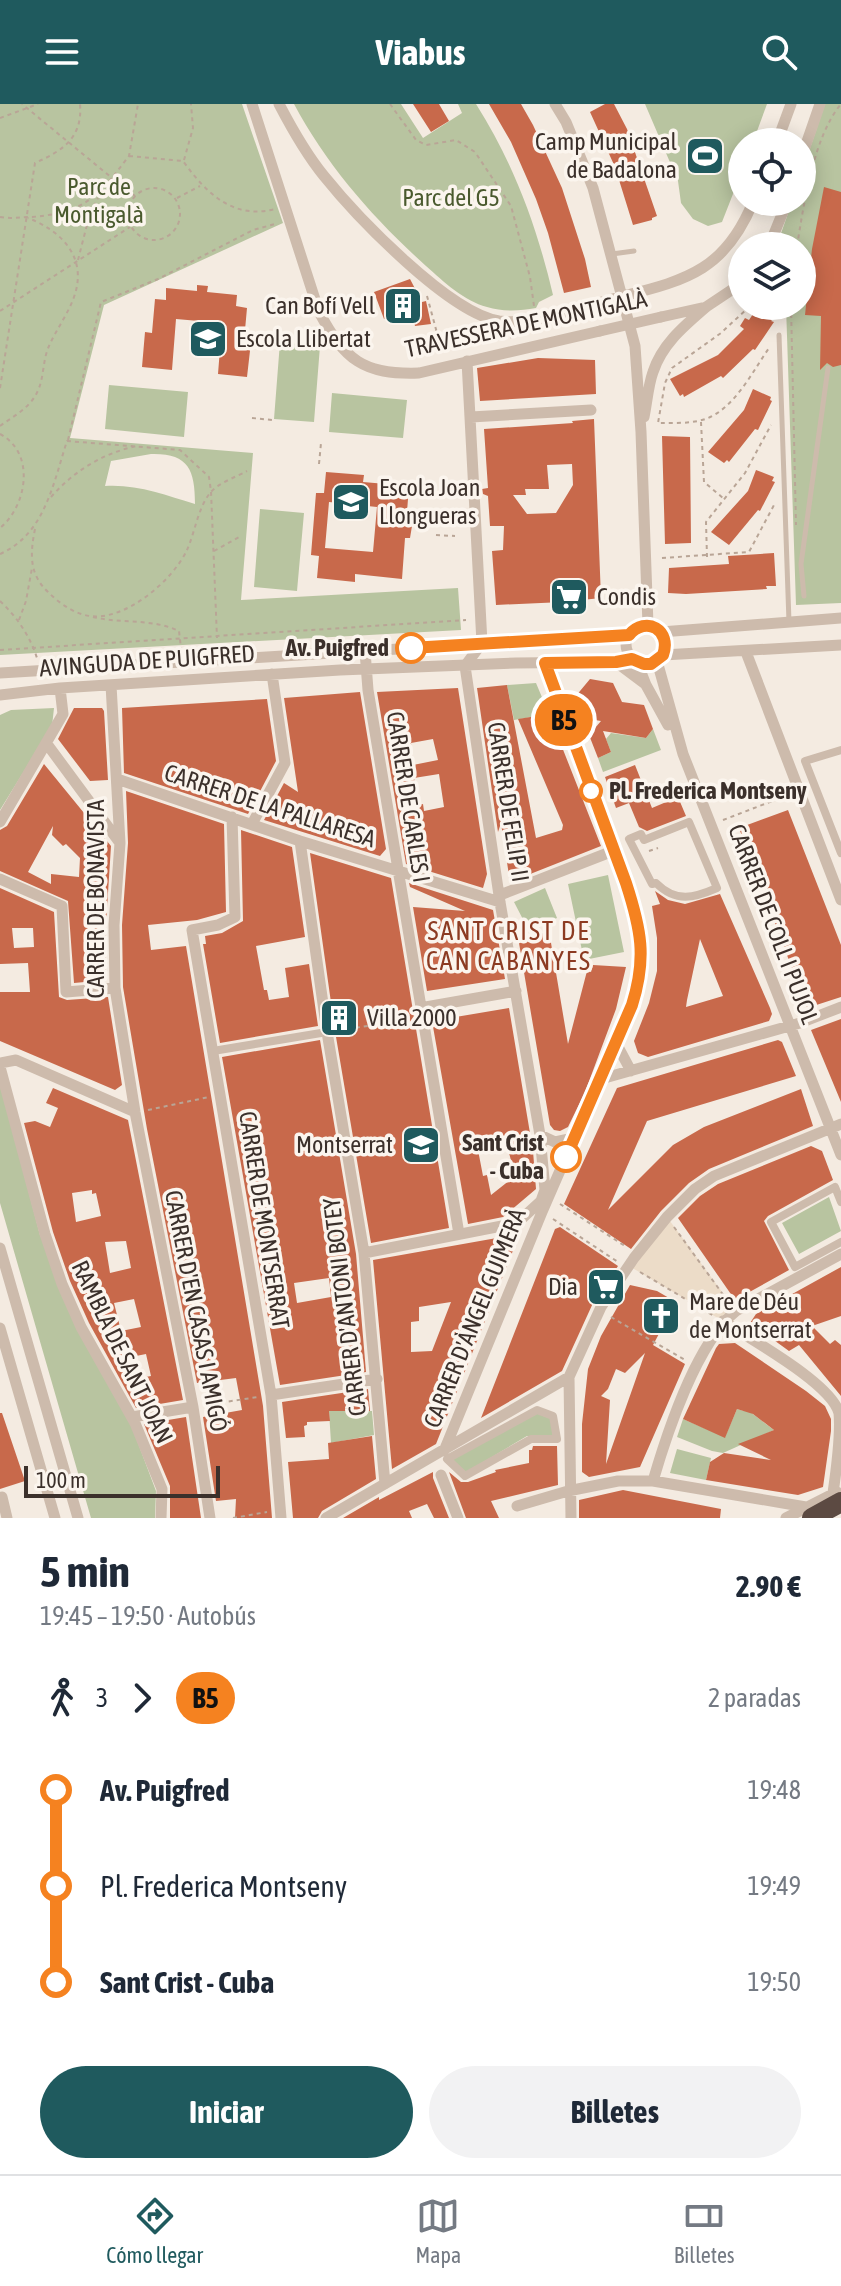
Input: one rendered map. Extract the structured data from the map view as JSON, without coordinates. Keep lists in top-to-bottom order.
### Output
{
  "streets": {
    "street": [
      "TRAVESSERA DE MONTIGALÀ",
      "AVINGUDA DE PUIGFRED",
      "CARRER DE CARLES I",
      "CARRER DE FELIP II",
      "CARRER DE LA PALLARESA",
      "CARRER DE BONAVISTA",
      "CARRER DE COLL I PUJOL",
      "CARRER DE MONTSERRAT",
      "CARRER D'ANTONI BOTEY",
      "CARRER D'EN CASAS I AMIGÓ",
      "CARRER D'ÀNGEL GUIMERÀ",
      "RAMBLA DE SANT JOAN"
    ]
  },
  "crossings": [
    ["AVINGUDA DE PUIGFRED", "CARRER DE CARLES I"],
    ["AVINGUDA DE PUIGFRED", "CARRER DE FELIP II"],
    ["AVINGUDA DE PUIGFRED", "CARRER DE BONAVISTA"],
    ["AVINGUDA DE PUIGFRED", "CARRER DE COLL I PUJOL"],
    ["AVINGUDA DE PUIGFRED", "CARRER D'ÀNGEL GUIMERÀ"],
    ["CARRER DE CARLES I", "CARRER DE LA PALLARESA"],
    ["CARRER DE FELIP II", "CARRER DE LA PALLARESA"],
    ["CARRER DE FELIP II", "CARRER D'ÀNGEL GUIMERÀ"],
    ["CARRER DE LA PALLARESA", "CARRER DE BONAVISTA"],
    ["CARRER DE LA PALLARESA", "CARRER DE MONTSERRAT"],
    ["CARRER DE LA PALLARESA", "CARRER D'ANTONI BOTEY"],
    ["CARRER DE BONAVISTA", "CARRER D'EN CASAS I AMIGÓ"]
  ],
  "districts": ["SANT CRIST DE CAN CABANYES"],
  "parks": ["Parc de Montigalà", "Parc del G5"],
  "places": {
    "sports": ["Camp Municipal de Badalona"],
    "building": ["Can Bofí Vell", "Villa 2000"],
    "school or university": ["Escola Llibertat", "Escola Joan Llongueras", "Montserrat"],
    "supermarket": ["Condis", "Dia"],
    "other": ["Av. Puigfred", "Pl. Frederica Montseny", "Sant Crist - Cuba"],
    "church": ["Mare de Déu de Montserrat"]
  },
  "lines": ["bus line B5"],
  "scale_bar": "100 m",
  "page": {
    "header": "Viabus",
    "on_map": "B5",
    "scale": "100 m",
    "heading": ["5 min", "19:45 – 19:50 · Autobús", "2.90 €"],
    "legs": ["3", "B5", "2 paradas"],
    "list": [
      {
        "name": "Av. Puigfred",
        "value": "19:48"
      },
      {
        "name": "Pl. Frederica Montseny",
        "value": "19:49"
      },
      {
        "name": "Sant Crist - Cuba",
        "value": "19:50"
      }
    ],
    "buttons": ["Iniciar", "Billetes"],
    "tabs": ["Cómo llegar", "Mapa", "Billetes"]
  }
}
